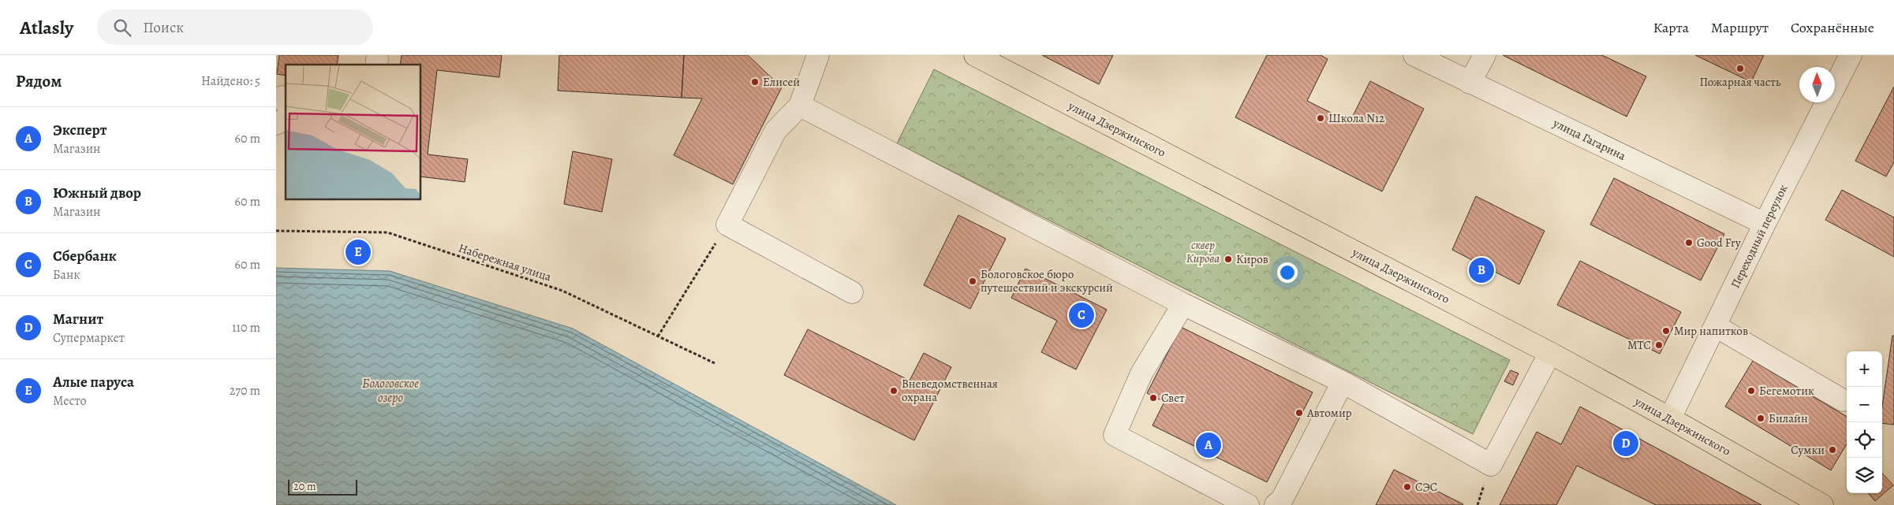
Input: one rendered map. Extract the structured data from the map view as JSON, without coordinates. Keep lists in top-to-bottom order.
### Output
{
  "streets": {
    "main road": ["улица Дзержинского"],
    "street": ["улица Гагарина", "Переходный переулок"],
    "path": ["Набережная улица"]
  },
  "crossings": [
    ["улица Дзержинского", "Переходный переулок"],
    ["улица Гагарина", "Переходный переулок"]
  ],
  "water": ["Бологовское озеро"],
  "parks": ["сквер Кирова"],
  "places": [
    "Пожарная часть",
    "Елисей",
    "Школа N12",
    "Good Fry",
    "Киров",
    "Бологовское бюро путешествий и экскурсий",
    "Мир напитков",
    "МТС",
    "Вневедомственная охрана",
    "Бегемотик",
    "Свет",
    "Автомир",
    "Билайн",
    "Сумки",
    "СЭС"
  ],
  "scale_bar": "20 m",
  "north": "top",
  "page": {
    "header": "Atlasly",
    "search": "Поиск",
    "nav": ["Карта", "Маршрут", "Сохранённые"],
    "heading": ["Рядом", "Найдено: 5"],
    "list": [
      {
        "mark": "A",
        "name": "Эксперт",
        "note": "Магазин",
        "value": "60 m"
      },
      {
        "mark": "B",
        "name": "Южный двор",
        "note": "Магазин",
        "value": "60 m"
      },
      {
        "mark": "C",
        "name": "Сбербанк",
        "note": "Банк",
        "value": "60 m"
      },
      {
        "mark": "D",
        "name": "Магнит",
        "note": "Супермаркет",
        "value": "110 m"
      },
      {
        "mark": "E",
        "name": "Алые паруса",
        "note": "Место",
        "value": "270 m"
      }
    ],
    "pins": [
      "E",
      "B",
      "C",
      "D",
      "A"
    ],
    "map_buttons": ["+", "−"],
    "scale": "20 m"
  }
}
